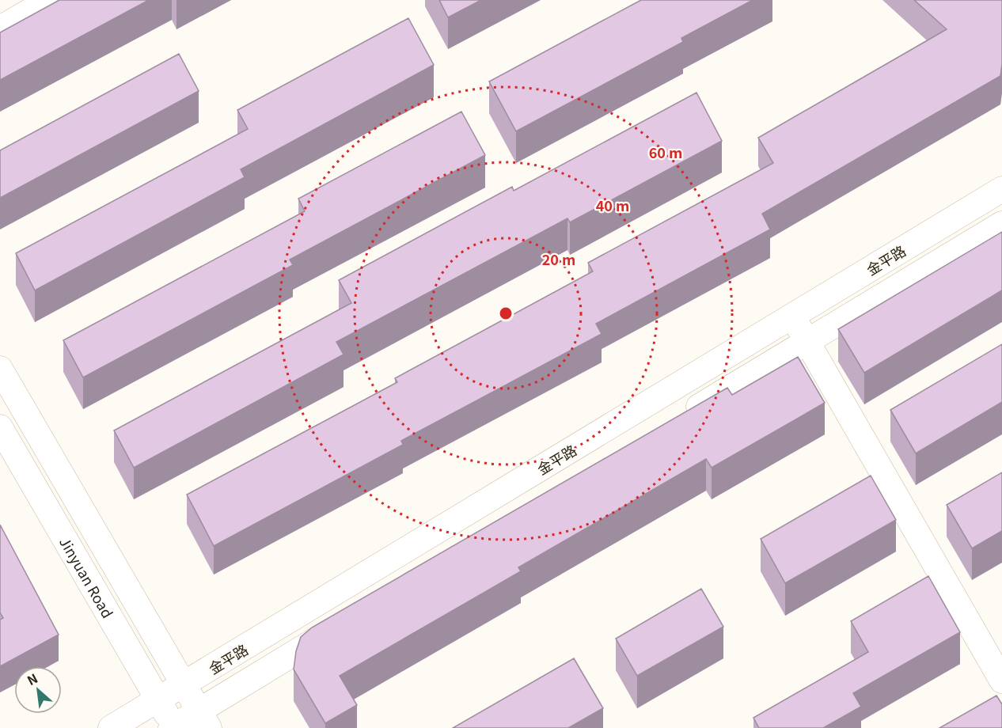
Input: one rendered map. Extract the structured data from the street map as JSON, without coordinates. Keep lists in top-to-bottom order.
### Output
{
  "streets": {
    "street": ["金平路", "Jinyuan Road"]
  },
  "crossings": [
    ["金平路", "Jinyuan Road"]
  ],
  "north": "top left",
  "rings": ["60 m", "40 m", "20 m"]
}
